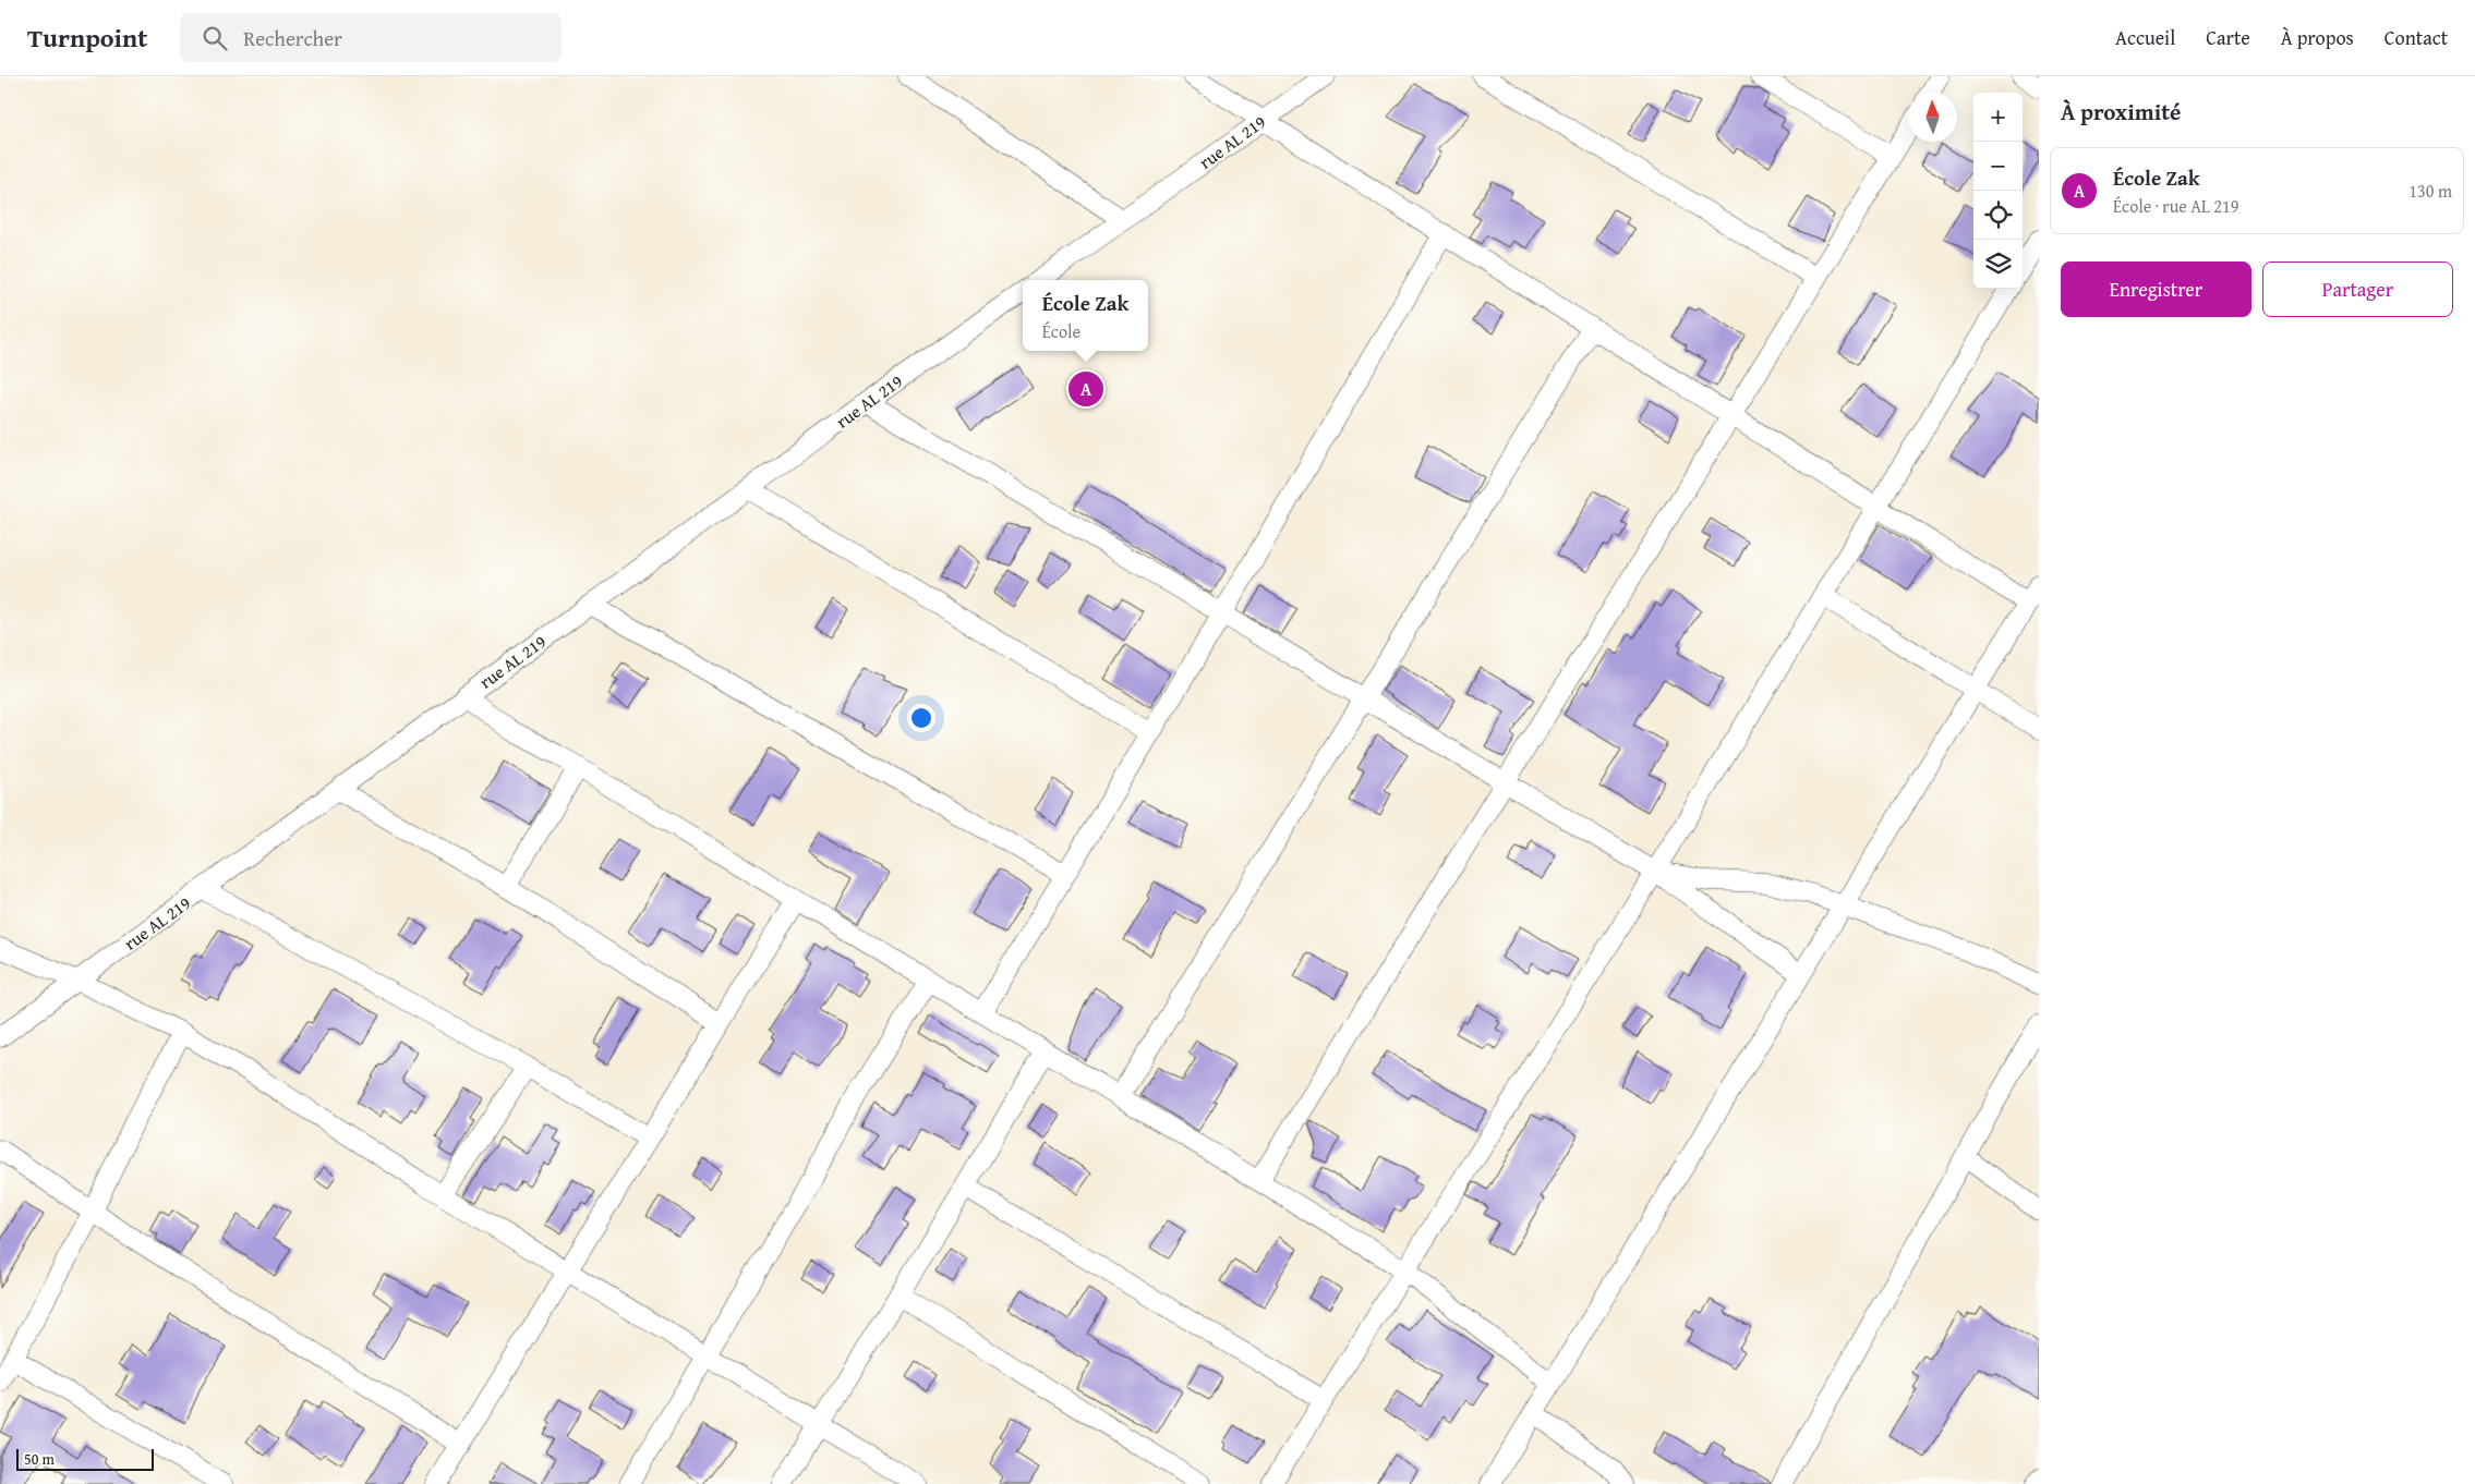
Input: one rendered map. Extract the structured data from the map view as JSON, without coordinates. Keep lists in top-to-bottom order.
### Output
{
  "streets": {
    "street": ["rue AL 219"]
  },
  "scale_bar": "50 m",
  "north": "top",
  "page": {
    "header": "Turnpoint",
    "search": "Rechercher",
    "nav": [
      "Accueil",
      "Carte",
      "À propos",
      "Contact"
    ],
    "heading": "À proximité",
    "map_buttons": ["+", "−"],
    "list": [
      {
        "mark": "A",
        "name": "École Zak",
        "note": "École · rue AL 219",
        "value": "130 m"
      }
    ],
    "buttons": ["Enregistrer", "Partager"],
    "popup": ["École Zak", "École"],
    "pins": "A",
    "scale": "50 m"
  }
}
